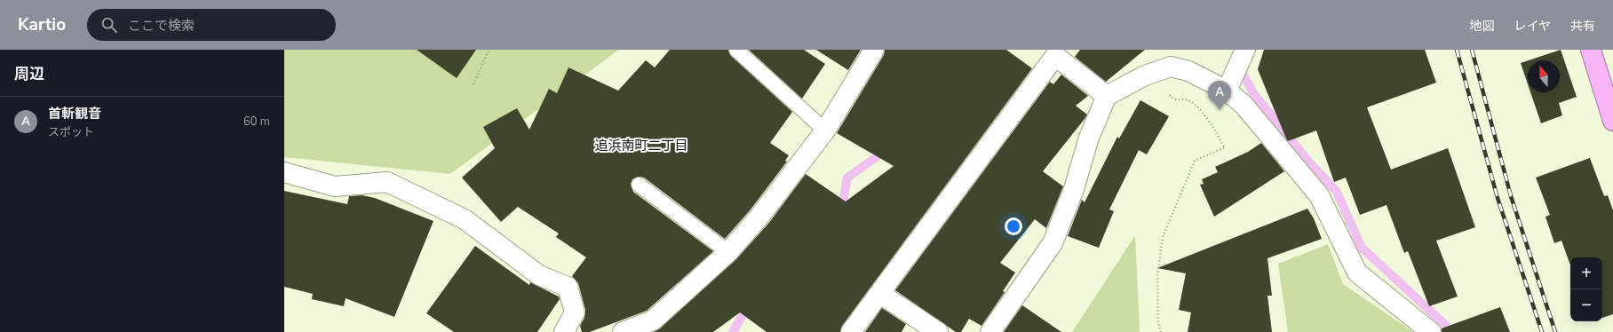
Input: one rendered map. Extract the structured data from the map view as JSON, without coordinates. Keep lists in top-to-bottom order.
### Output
{
  "districts": ["追浜南町二丁目"],
  "north": "top",
  "page": {
    "header": "Kartio",
    "search": "ここで検索",
    "nav": ["地図", "レイヤ", "共有"],
    "heading": "周辺",
    "pins": "A",
    "list": [
      {
        "mark": "A",
        "name": "首斬観音",
        "note": "スポット",
        "value": "60 m"
      }
    ],
    "map_buttons": ["+", "−"]
  }
}
